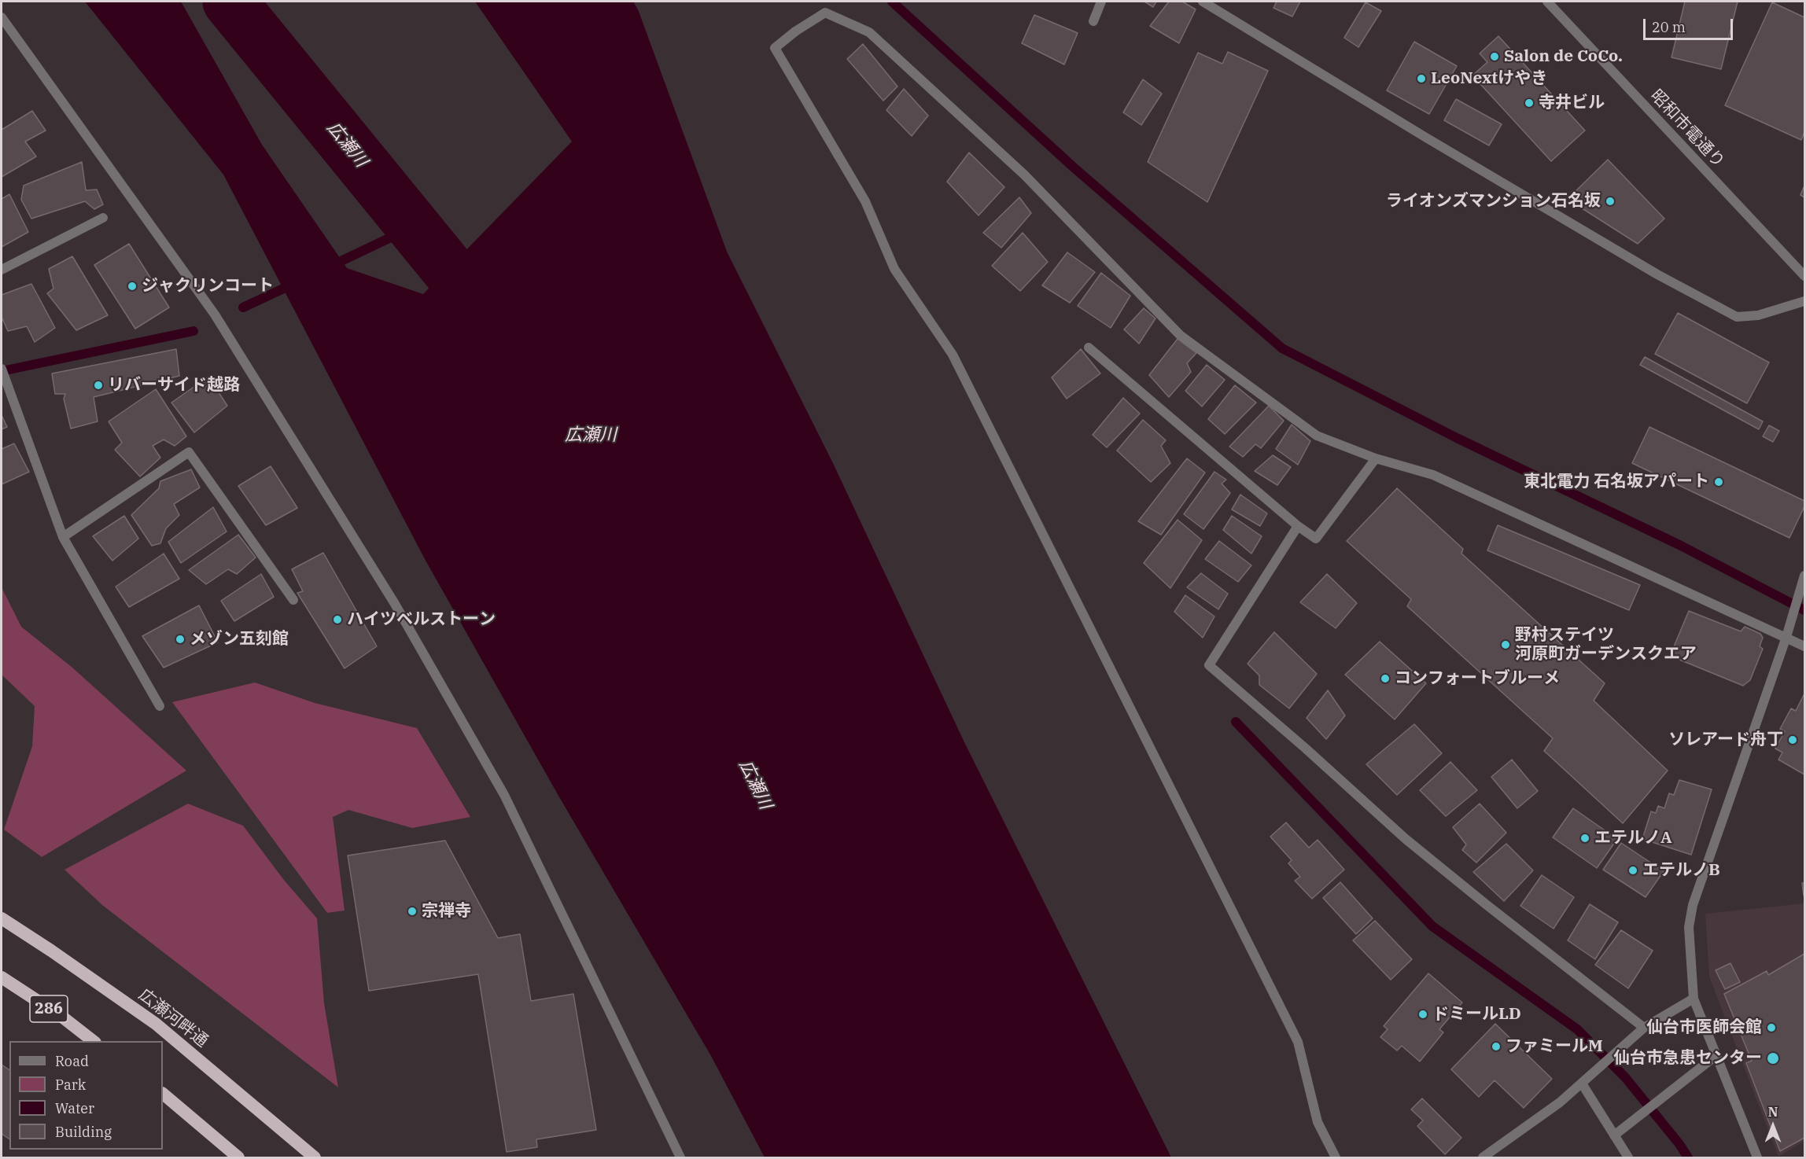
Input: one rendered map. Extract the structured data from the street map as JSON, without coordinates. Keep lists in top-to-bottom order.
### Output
{
  "streets": {
    "highway": ["286", "広瀬河畔通"],
    "street": ["昭和市電通り"]
  },
  "water": ["広瀬川"],
  "places": [
    "Salon de CoCo.",
    "LeoNextけやき",
    "寺井ビル",
    "ライオンズマンション石名坂",
    "ジャクリンコート",
    "リバーサイド越路",
    "東北電力 石名坂アパート",
    "ハイツベルストーン",
    "メゾン五刻館",
    "野村ステイツ 河原町ガーデンスクエア",
    "コンフォートブルーメ",
    "ソレアード舟丁",
    "エテルノA",
    "エテルノB",
    "宗禅寺",
    "ドミールLD",
    "仙台市医師会館",
    "ファミールM",
    "仙台市急患センター"
  ],
  "legend": [
    "Road",
    "Park",
    "Water",
    "Building"
  ],
  "scale_bar": "20 m",
  "north": "top"
}
